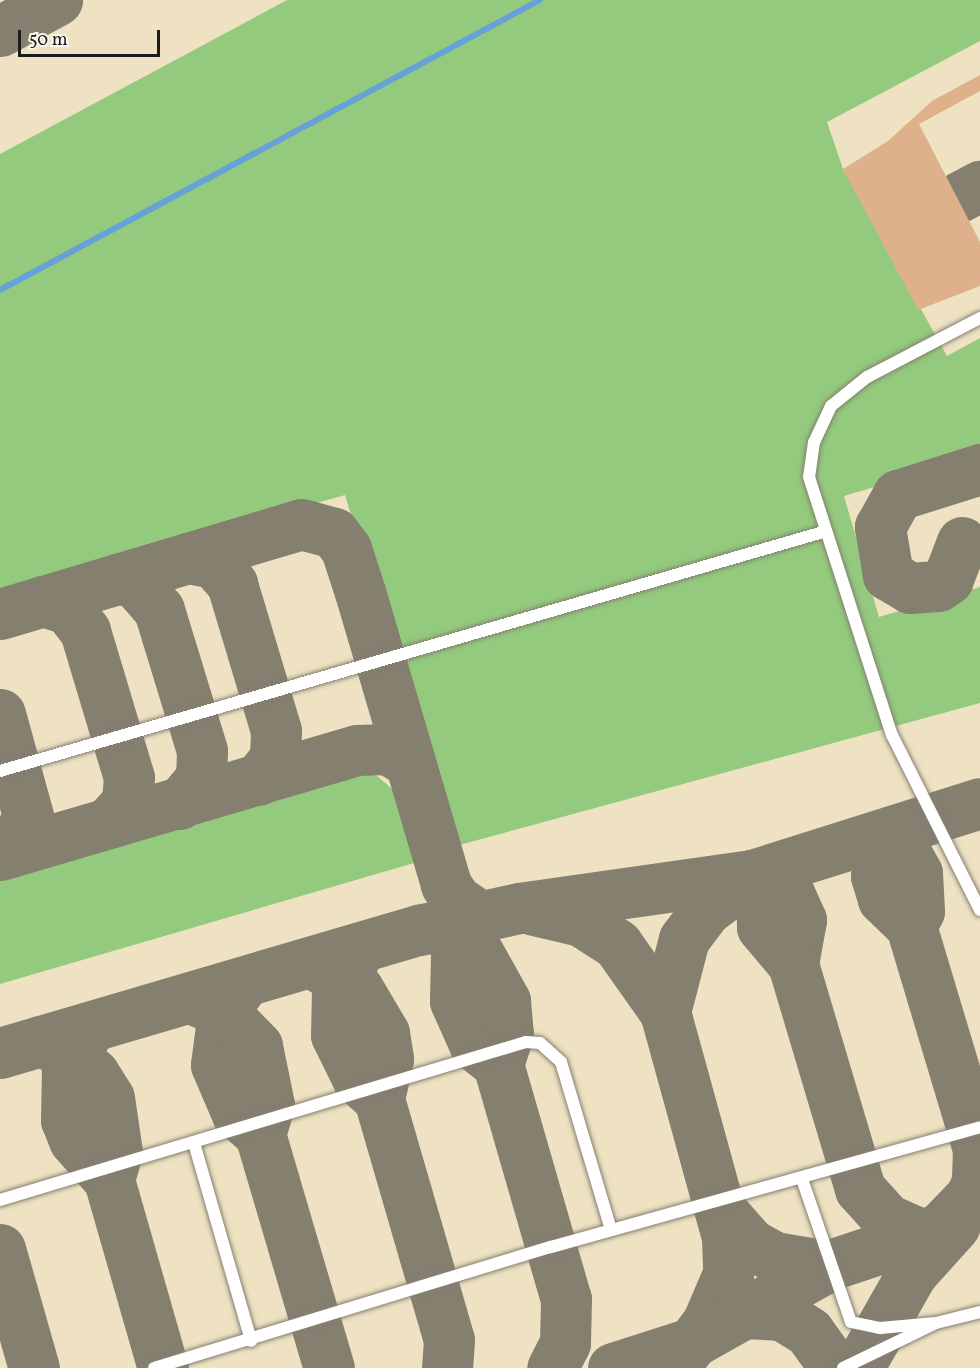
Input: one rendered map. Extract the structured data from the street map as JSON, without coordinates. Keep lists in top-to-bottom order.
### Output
{
  "scale_bar": "50 m"
}
